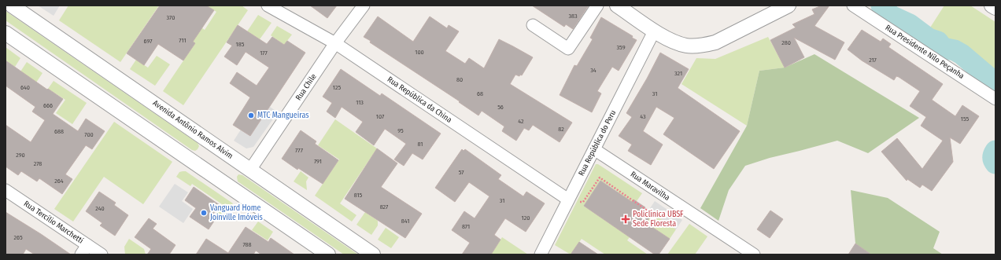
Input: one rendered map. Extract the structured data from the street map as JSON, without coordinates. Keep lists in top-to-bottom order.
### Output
{
  "streets": {
    "street": [
      "Rua Presidente Nilo Peçanha",
      "Rua Chile",
      "Rua República da China",
      "Avenida Antônio Ramos Alvim",
      "Rua República do Peru",
      "Rua Maravilha",
      "Rua Tercílio Marchetti"
    ]
  },
  "crossings": [
    ["Rua Chile", "Rua República da China"],
    ["Rua Chile", "Avenida Antônio Ramos Alvim"],
    ["Rua República da China", "Rua República do Peru"],
    ["Rua República do Peru", "Rua Maravilha"]
  ],
  "places": {
    "other": ["MTC Mangueiras", "Vanguard Home Joinville Imóveis"],
    "health": ["Policlínica UBSF Sede Floresta"]
  },
  "house_numbers": [
    "383",
    "370",
    "711",
    "697",
    "280",
    "185",
    "359",
    "100",
    "177",
    "217",
    "34",
    "321",
    "80",
    "640",
    "125",
    "68",
    "31",
    "113",
    "666",
    "56",
    "107",
    "43",
    "155",
    "42",
    "82",
    "95",
    "688",
    "700",
    "81",
    "777",
    "290",
    "791",
    "278",
    "57",
    "264",
    "815",
    "31",
    "827",
    "240",
    "120",
    "841",
    "871",
    "265",
    "788"
  ]
}
